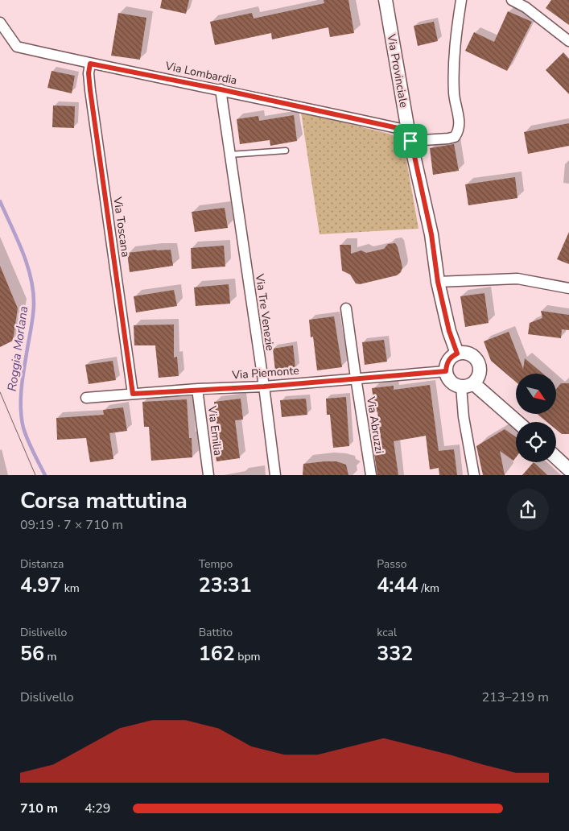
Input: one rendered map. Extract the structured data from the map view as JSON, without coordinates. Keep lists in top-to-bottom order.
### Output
{
  "streets": {
    "street": [
      "Via Provinciale",
      "Via Lombardia",
      "Via Toscana",
      "Via Tre Venezie",
      "Via Piemonte",
      "Via Abruzzi",
      "Via Emilia"
    ]
  },
  "crossings": [
    ["Via Provinciale", "Via Lombardia"],
    ["Via Provinciale", "Via Piemonte"],
    ["Via Lombardia", "Via Toscana"],
    ["Via Lombardia", "Via Tre Venezie"],
    ["Via Toscana", "Via Piemonte"],
    ["Via Tre Venezie", "Via Piemonte"],
    ["Via Piemonte", "Via Abruzzi"],
    ["Via Piemonte", "Via Emilia"]
  ],
  "water": ["Roggia Morlana"],
  "north": "bottom right",
  "page": {
    "heading": ["Corsa mattutina", "09:19 · 7 × 710 m"],
    "stats": [
      ["Distanza", "4.97 km"],
      ["Tempo", "23:31"],
      ["Passo", "4:44 /km"],
      ["Dislivello", "56 m"],
      ["Battito", "162 bpm"],
      ["kcal", "332"]
    ],
    "chart": ["Dislivello", "213–219 m"],
    "list": [
      {
        "name": "710 m",
        "note": "4:29"
      }
    ]
  }
}
